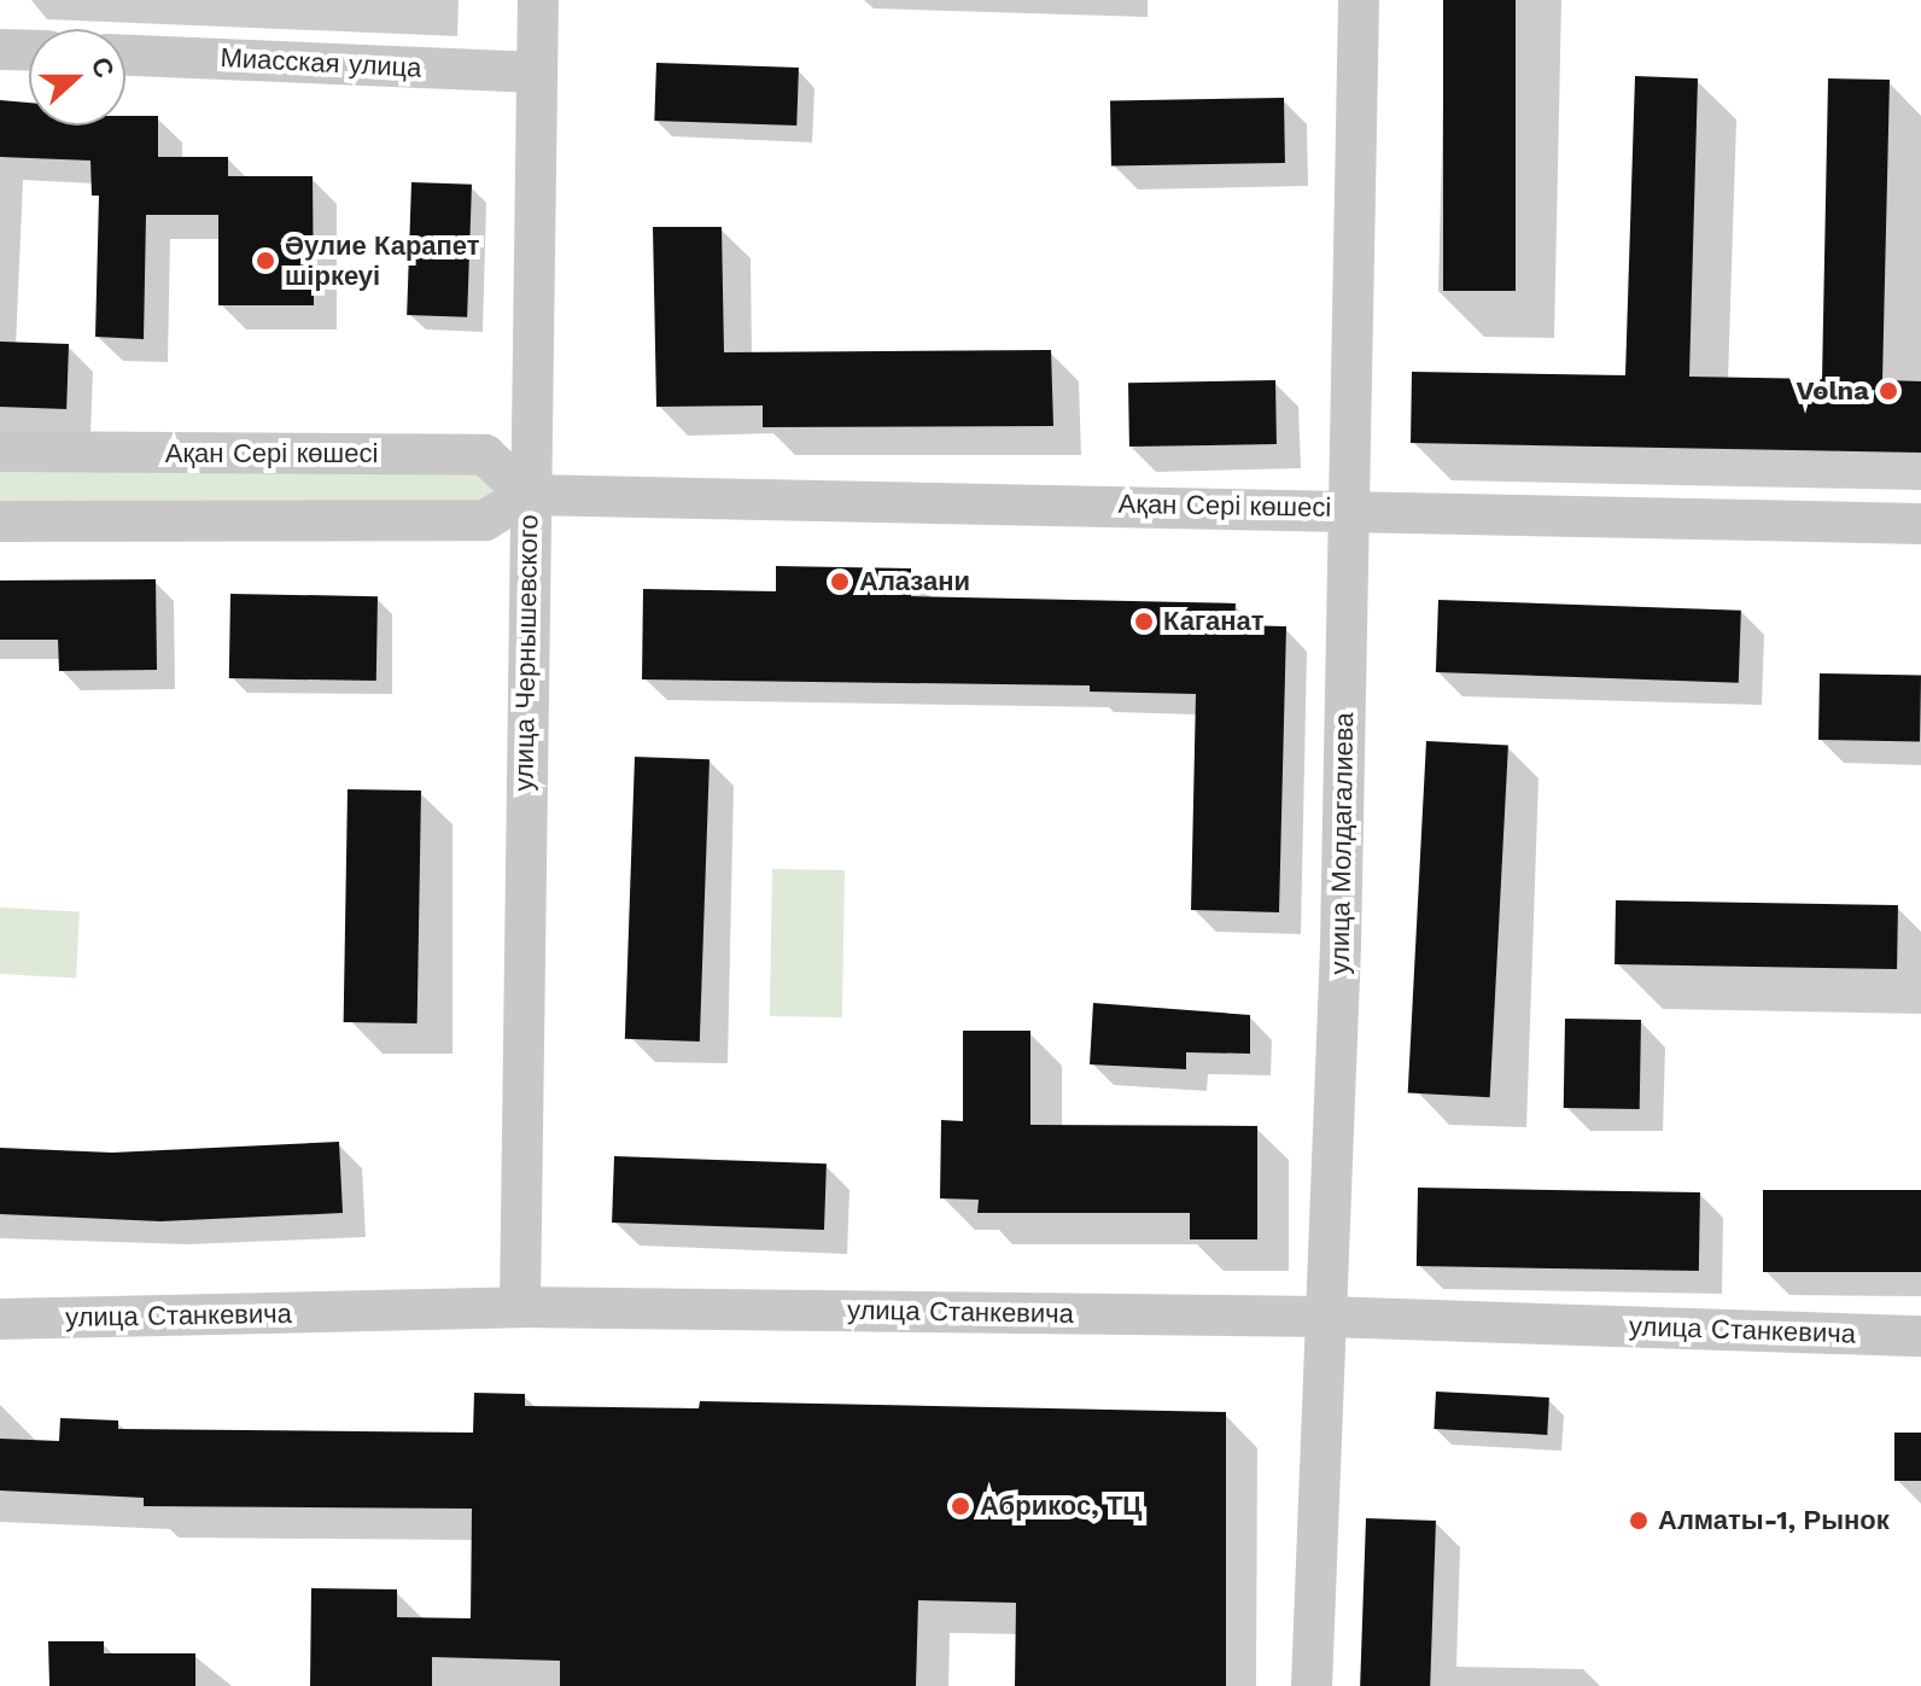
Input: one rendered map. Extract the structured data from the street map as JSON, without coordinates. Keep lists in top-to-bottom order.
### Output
{
  "streets": {
    "street": [
      "Миасская улица",
      "Ақан Сері көшесі",
      "улица Чернышевского",
      "улица Молдагалиева",
      "улица Станкевича"
    ]
  },
  "crossings": [
    ["Миасская улица", "улица Чернышевского"],
    ["Ақан Сері көшесі", "улица Чернышевского"],
    ["Ақан Сері көшесі", "улица Молдагалиева"],
    ["улица Чернышевского", "улица Станкевича"],
    ["улица Молдагалиева", "улица Станкевича"]
  ],
  "places": [
    "Әулие Карапет шіркеуі",
    "Volna",
    "Алазани",
    "Каганат",
    "Абрикос, ТЦ",
    "Алматы-1, Рынок"
  ],
  "north": "right"
}
